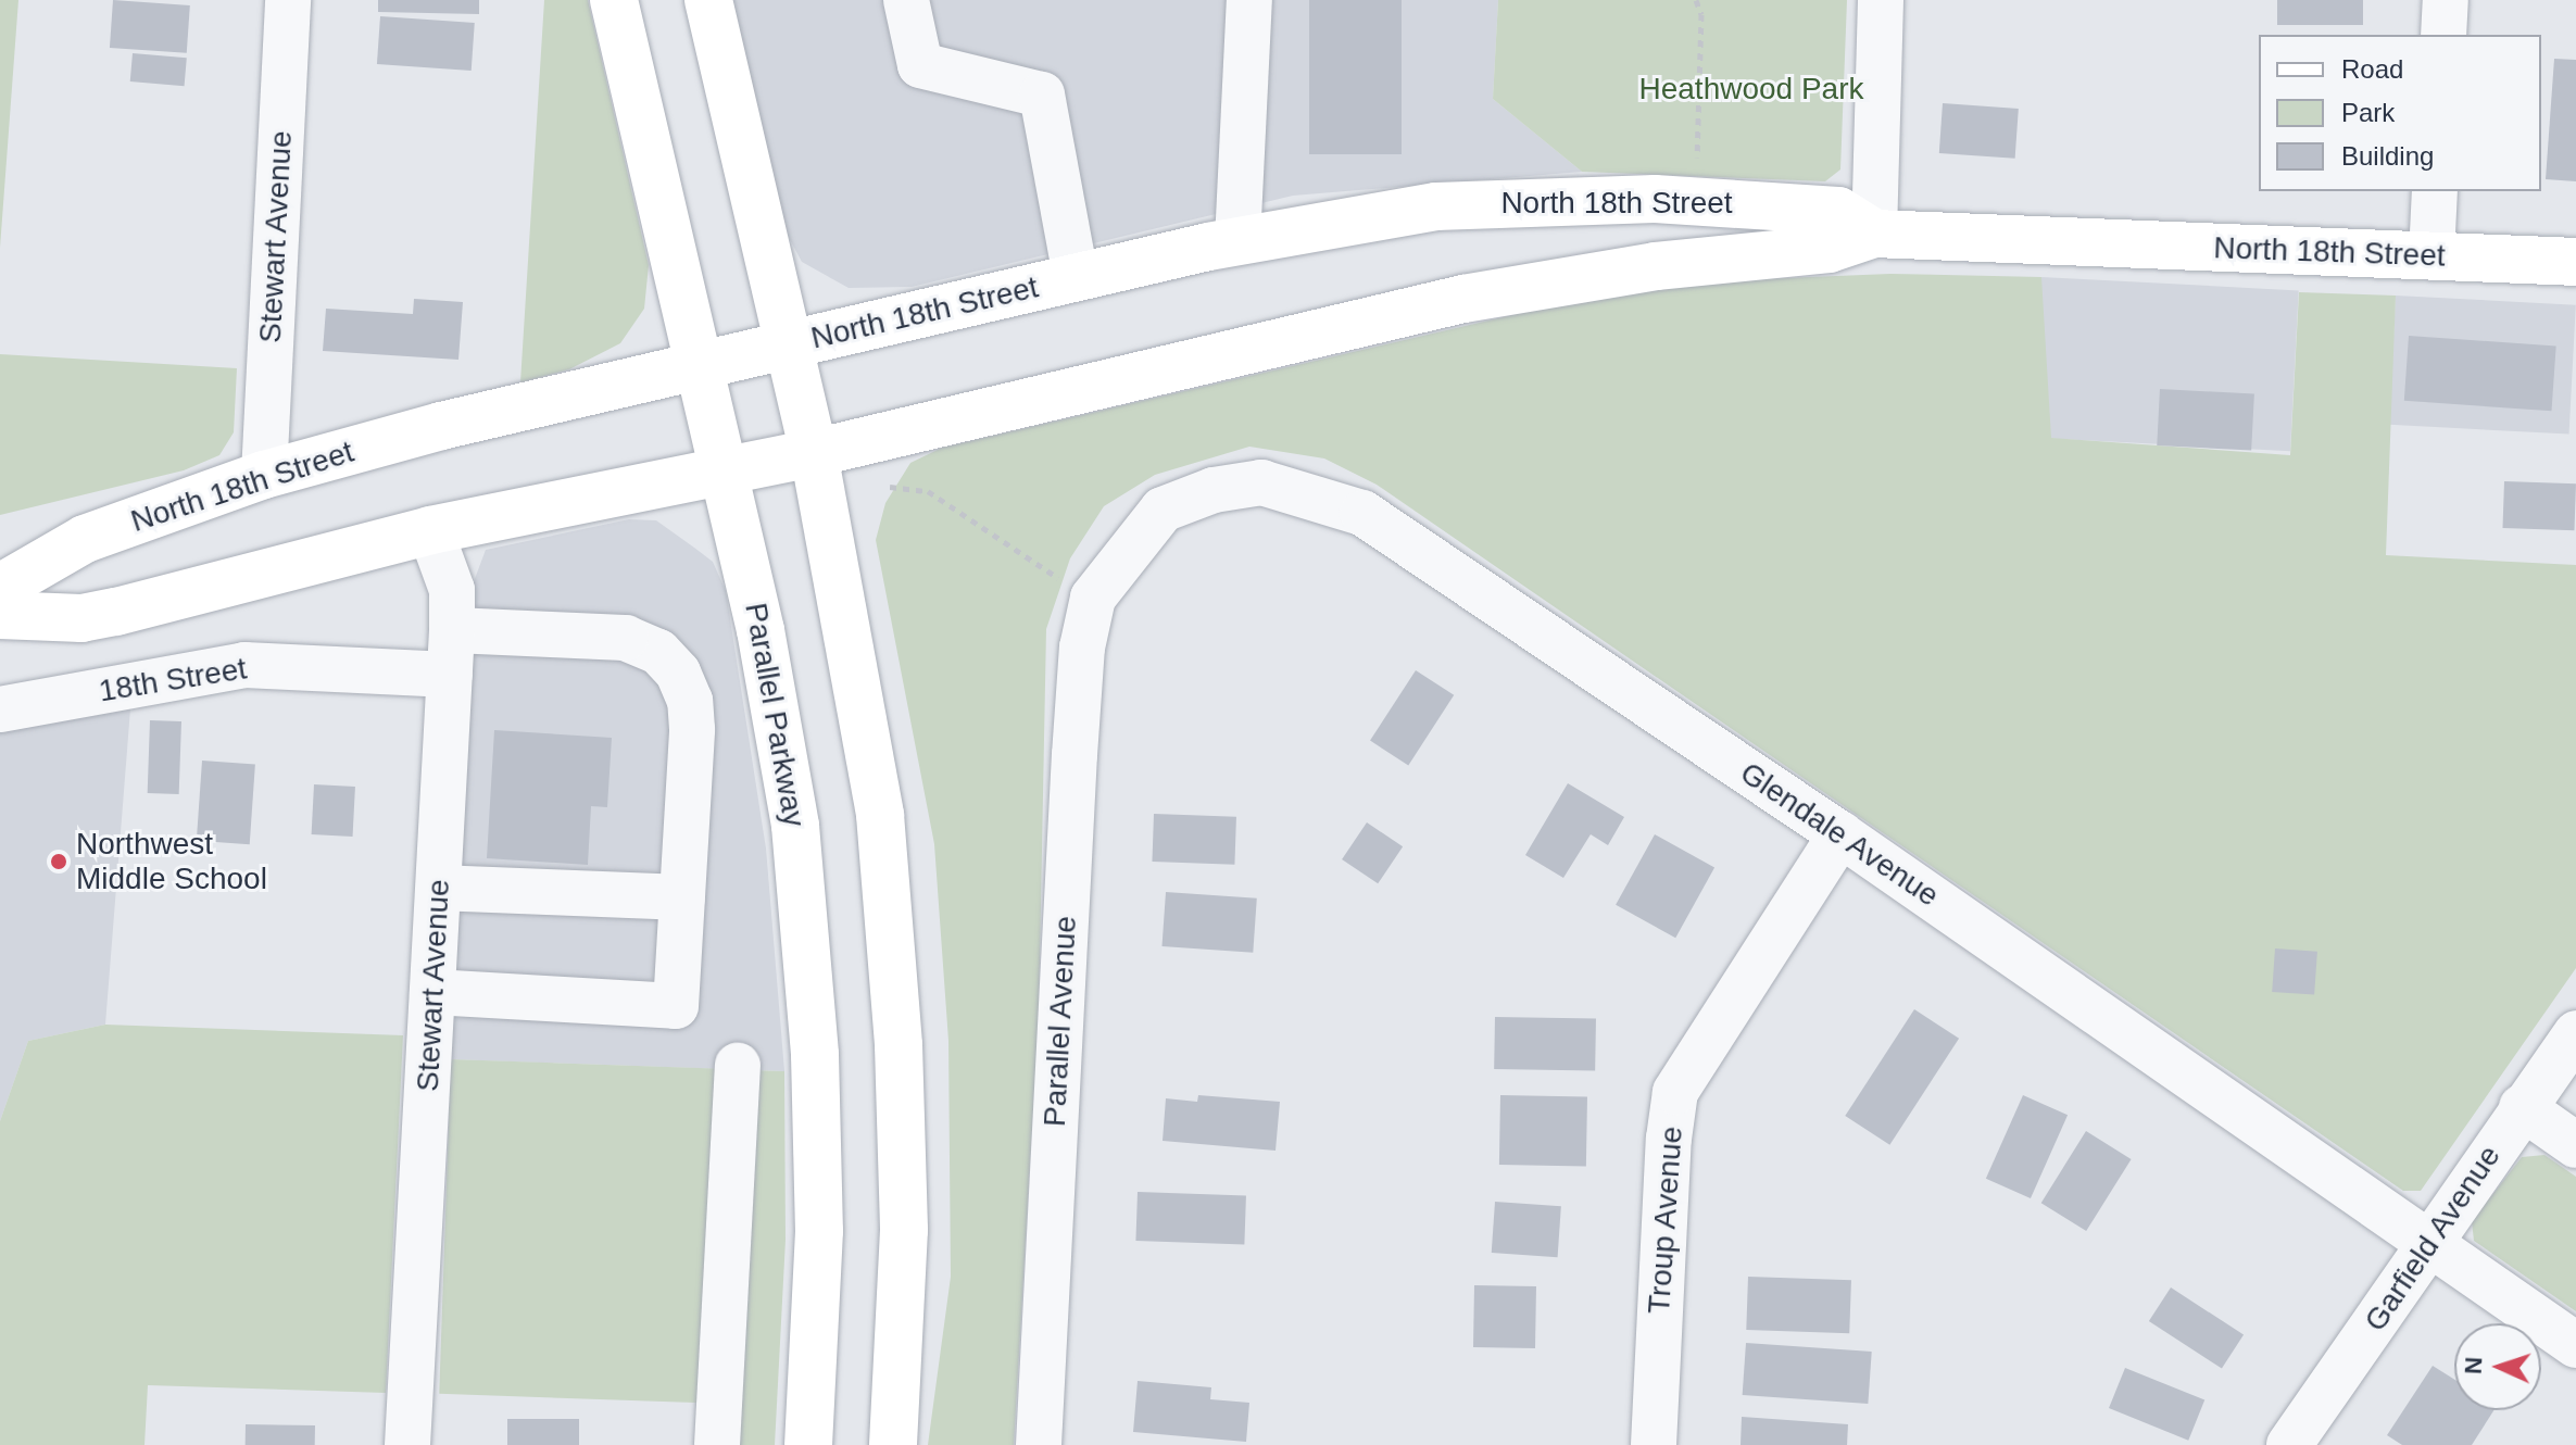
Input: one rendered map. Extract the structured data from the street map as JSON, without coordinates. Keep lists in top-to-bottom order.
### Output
{
  "streets": {
    "main road": ["North 18th Street", "Parallel Parkway"],
    "street": [
      "Stewart Avenue",
      "18th Street",
      "Glendale Avenue",
      "Parallel Avenue",
      "Troup Avenue",
      "Garfield Avenue"
    ]
  },
  "crossings": [
    ["North 18th Street", "Stewart Avenue"],
    ["North 18th Street", "Parallel Parkway"],
    ["Stewart Avenue", "18th Street"],
    ["Glendale Avenue", "Parallel Avenue"],
    ["Glendale Avenue", "Troup Avenue"],
    ["Glendale Avenue", "Garfield Avenue"]
  ],
  "parks": ["Heathwood Park"],
  "places": ["Northwest Middle School"],
  "legend": ["Road", "Park", "Building"],
  "north": "left"
}
